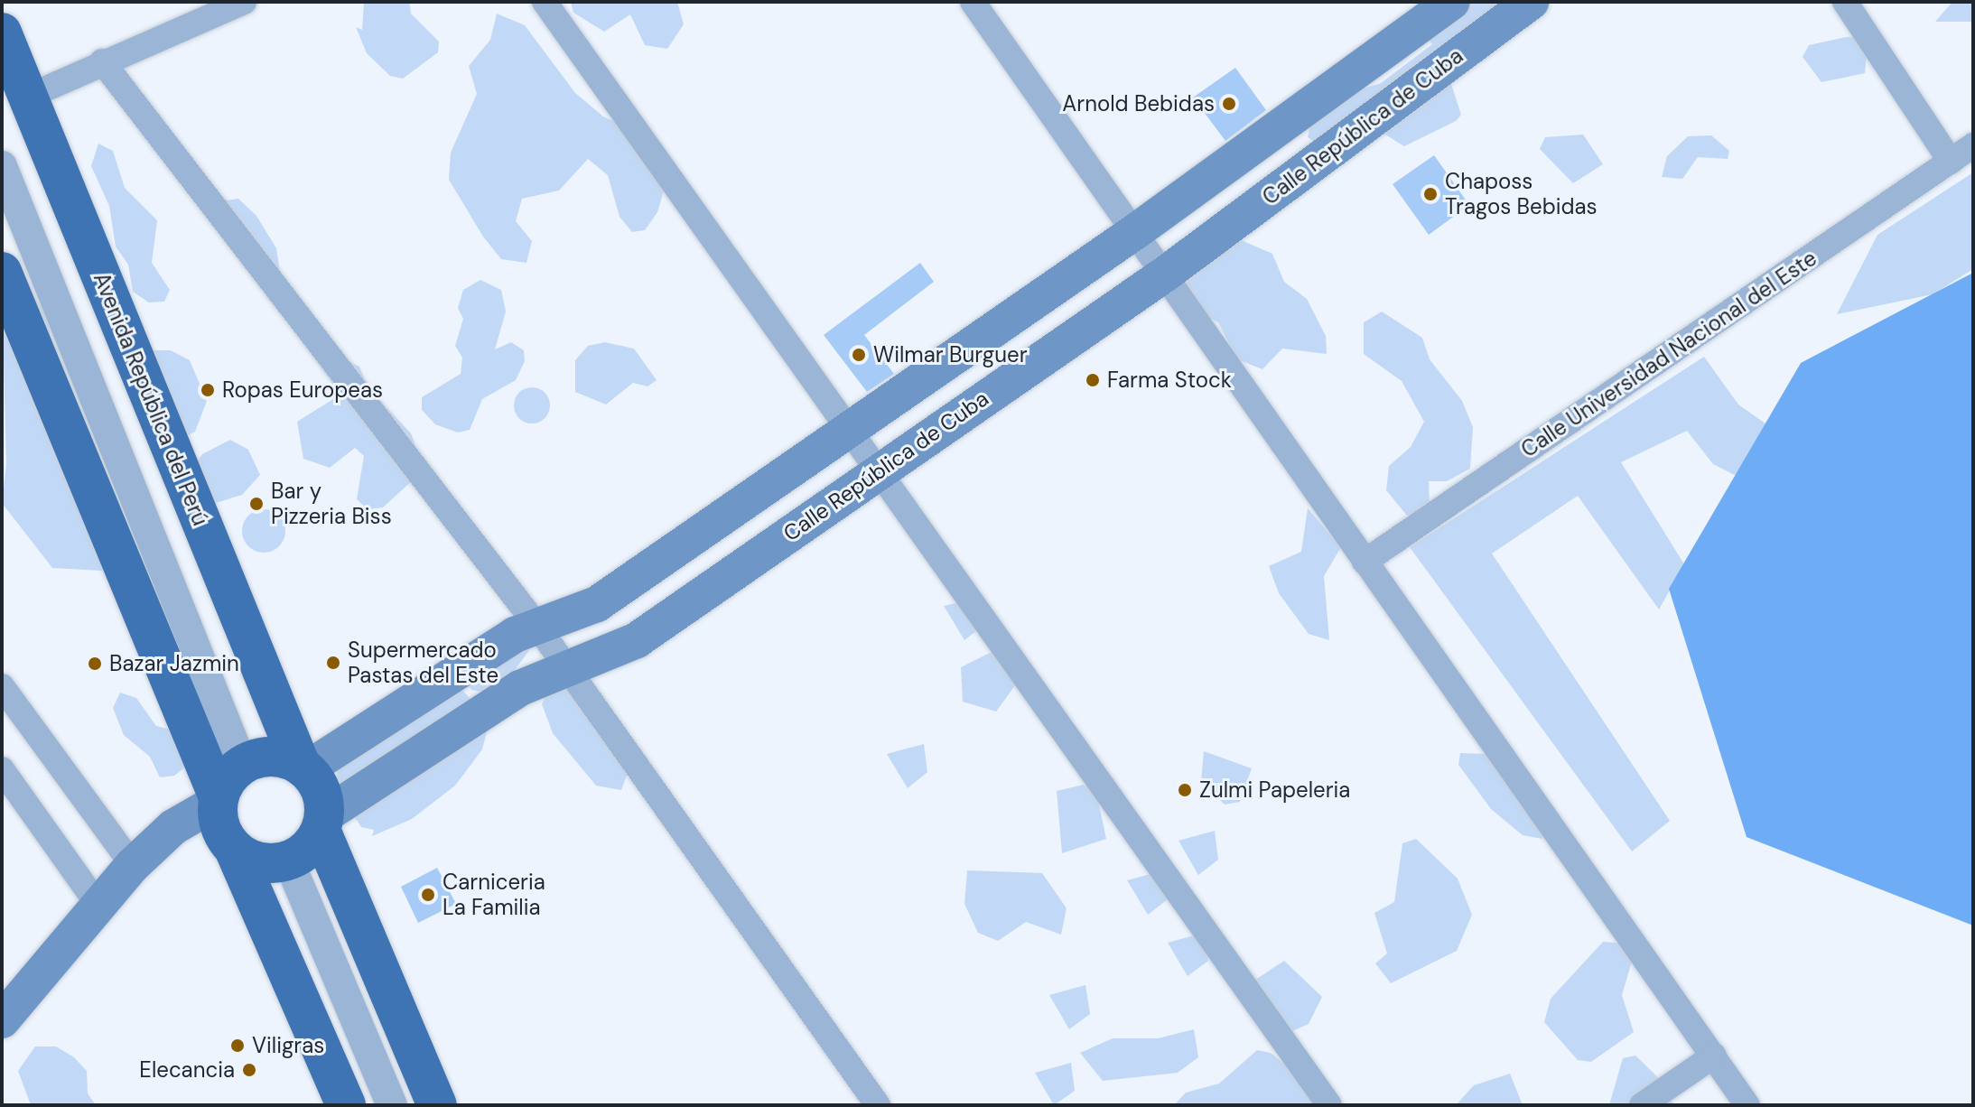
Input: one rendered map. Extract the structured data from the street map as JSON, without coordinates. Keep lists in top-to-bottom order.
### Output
{
  "streets": {
    "highway": ["Avenida República del Perú"],
    "main road": ["Calle República de Cuba"],
    "street": ["Calle Universidad Nacional del Este"]
  },
  "crossings": [
    ["Calle República de Cuba", "Avenida República del Perú"]
  ],
  "places": [
    "Arnold Bebidas",
    "Chaposs Tragos Bebidas",
    "Wilmar Burguer",
    "Farma Stock",
    "Ropas Europeas",
    "Bar y Pizzeria Biss",
    "Supermercado Pastas del Este",
    "Bazar Jazmin",
    "Zulmi Papeleria",
    "Carniceria La Familia",
    "Viligras",
    "Elecancia"
  ]
}
